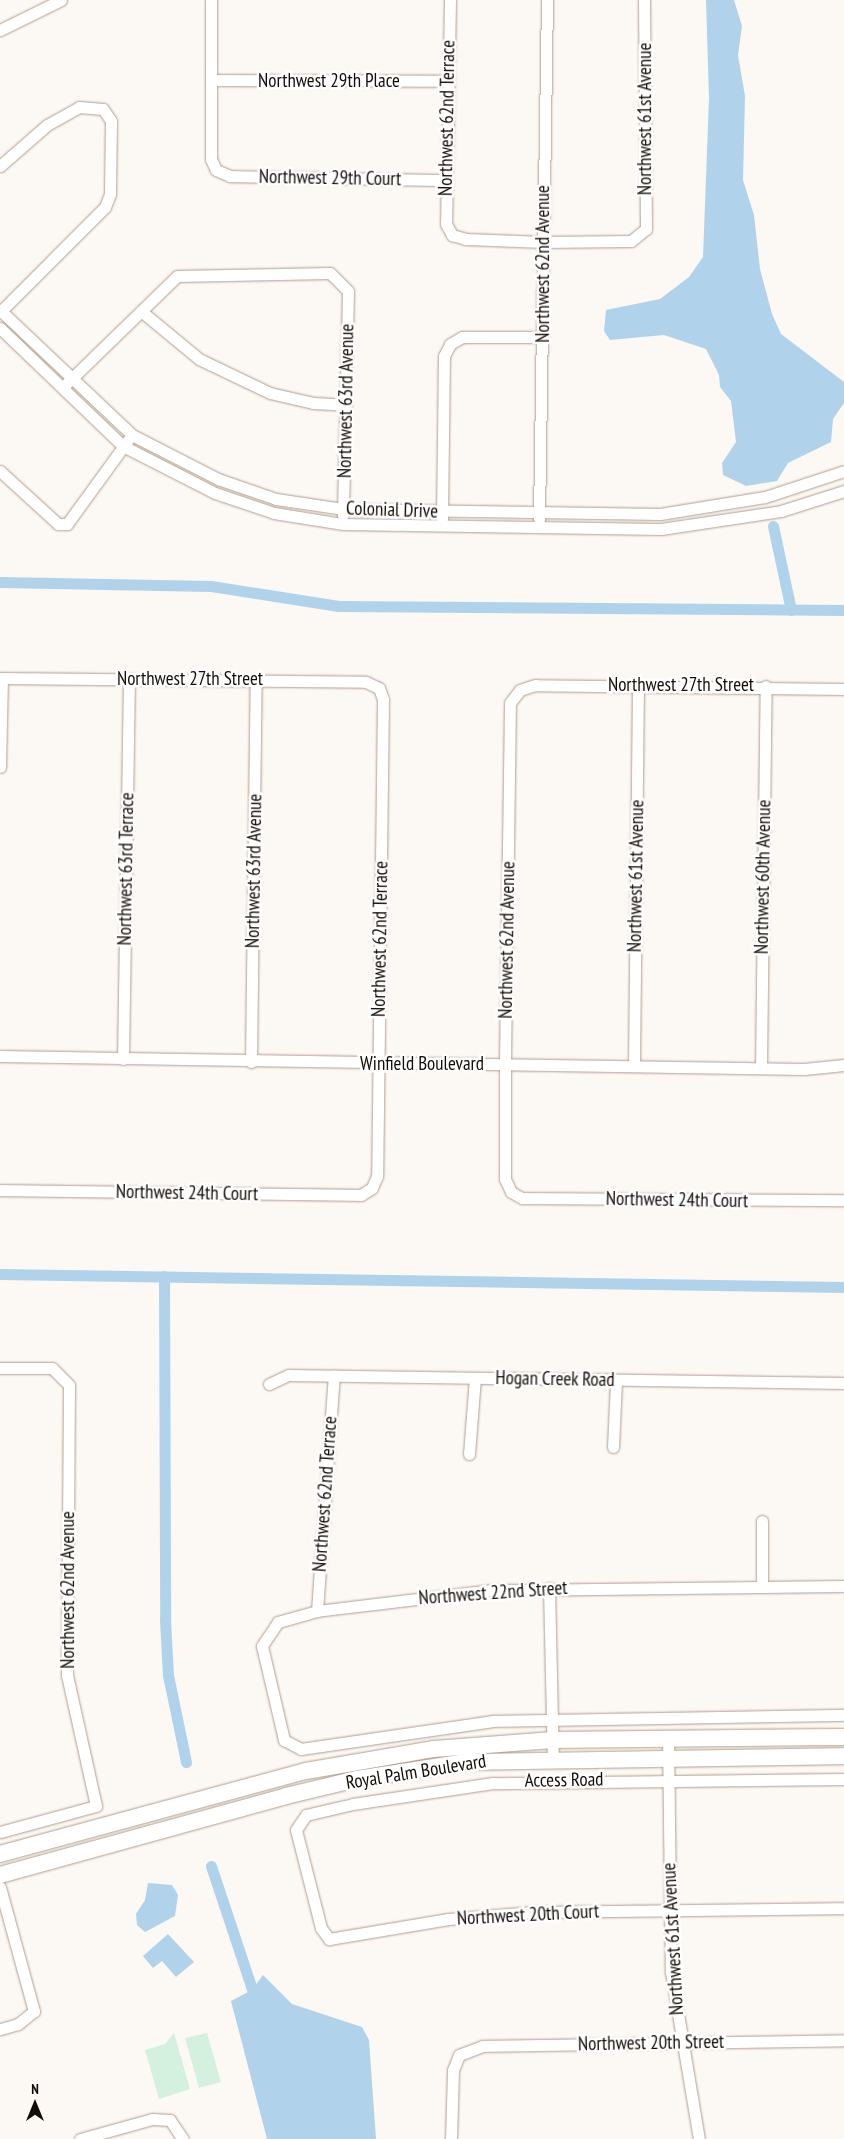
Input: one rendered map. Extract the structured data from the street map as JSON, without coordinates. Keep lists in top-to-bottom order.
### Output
{
  "streets": {
    "main road": ["Royal Palm Boulevard"],
    "street": [
      "Northwest 29th Place",
      "Northwest 62nd Terrace",
      "Northwest 61st Avenue",
      "Northwest 29th Court",
      "Northwest 62nd Avenue",
      "Northwest 63rd Avenue",
      "Colonial Drive",
      "Northwest 27th Street",
      "Northwest 63rd Terrace",
      "Northwest 60th Avenue",
      "Winfield Boulevard",
      "Northwest 24th Court",
      "Hogan Creek Road",
      "Northwest 22nd Street",
      "Access Road",
      "Northwest 20th Court",
      "Northwest 20th Street"
    ]
  },
  "crossings": [
    ["Northwest 29th Place", "Northwest 62nd Terrace"],
    ["Northwest 29th Place", "Northwest 29th Court"],
    ["Northwest 62nd Terrace", "Northwest 61st Avenue"],
    ["Northwest 62nd Terrace", "Northwest 29th Court"],
    ["Northwest 62nd Terrace", "Northwest 62nd Avenue"],
    ["Northwest 62nd Terrace", "Northwest 27th Street"],
    ["Northwest 62nd Terrace", "Winfield Boulevard"],
    ["Northwest 62nd Terrace", "Northwest 24th Court"],
    ["Northwest 62nd Terrace", "Hogan Creek Road"],
    ["Northwest 62nd Terrace", "Northwest 22nd Street"],
    ["Northwest 61st Avenue", "Northwest 62nd Avenue"],
    ["Northwest 61st Avenue", "Northwest 27th Street"],
    ["Northwest 61st Avenue", "Winfield Boulevard"],
    ["Northwest 61st Avenue", "Royal Palm Boulevard"],
    ["Northwest 61st Avenue", "Access Road"],
    ["Northwest 61st Avenue", "Northwest 20th Court"],
    ["Northwest 61st Avenue", "Northwest 20th Street"],
    ["Northwest 62nd Avenue", "Colonial Drive"],
    ["Northwest 62nd Avenue", "Northwest 27th Street"],
    ["Northwest 62nd Avenue", "Winfield Boulevard"],
    ["Northwest 62nd Avenue", "Northwest 24th Court"],
    ["Northwest 63rd Avenue", "Colonial Drive"],
    ["Northwest 63rd Avenue", "Northwest 27th Street"],
    ["Northwest 63rd Avenue", "Winfield Boulevard"],
    ["Northwest 27th Street", "Northwest 63rd Terrace"],
    ["Northwest 27th Street", "Northwest 60th Avenue"],
    ["Northwest 63rd Terrace", "Winfield Boulevard"],
    ["Northwest 60th Avenue", "Winfield Boulevard"],
    ["Access Road", "Northwest 20th Court"]
  ],
  "north": "top"
}
